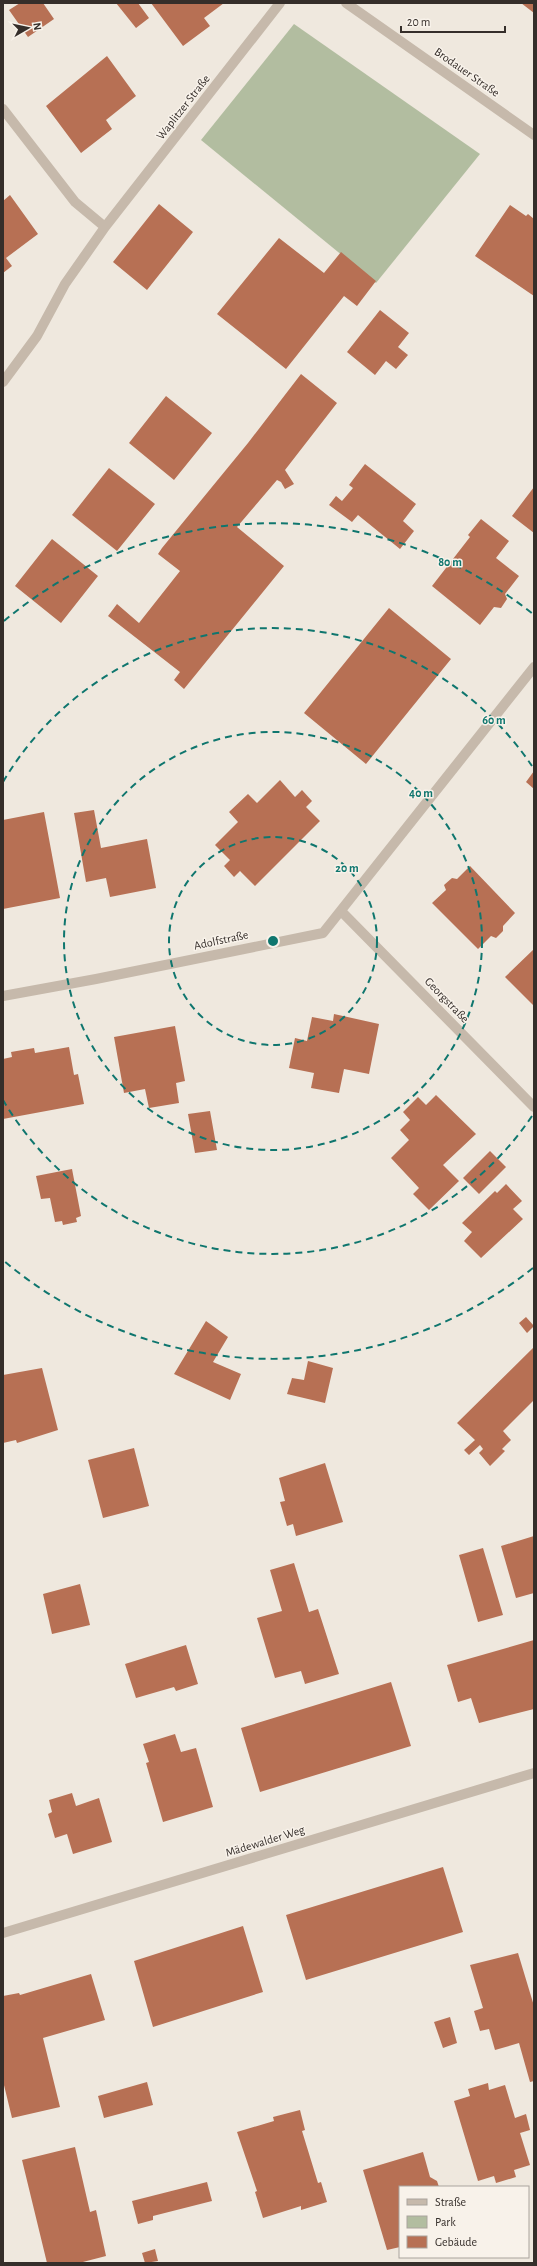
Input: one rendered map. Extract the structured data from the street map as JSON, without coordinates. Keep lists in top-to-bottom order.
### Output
{
  "streets": {
    "street": [
      "Brodauer Straße",
      "Waplitzer Straße",
      "Adolfstraße",
      "Georgstraße",
      "Mädewalder Weg"
    ]
  },
  "crossings": [
    ["Adolfstraße", "Georgstraße"]
  ],
  "legend": ["Straße", "Park", "Gebäude"],
  "scale_bar": "20 m",
  "north": "right",
  "rings": [
    "80 m",
    "60 m",
    "40 m",
    "20 m"
  ]
}
